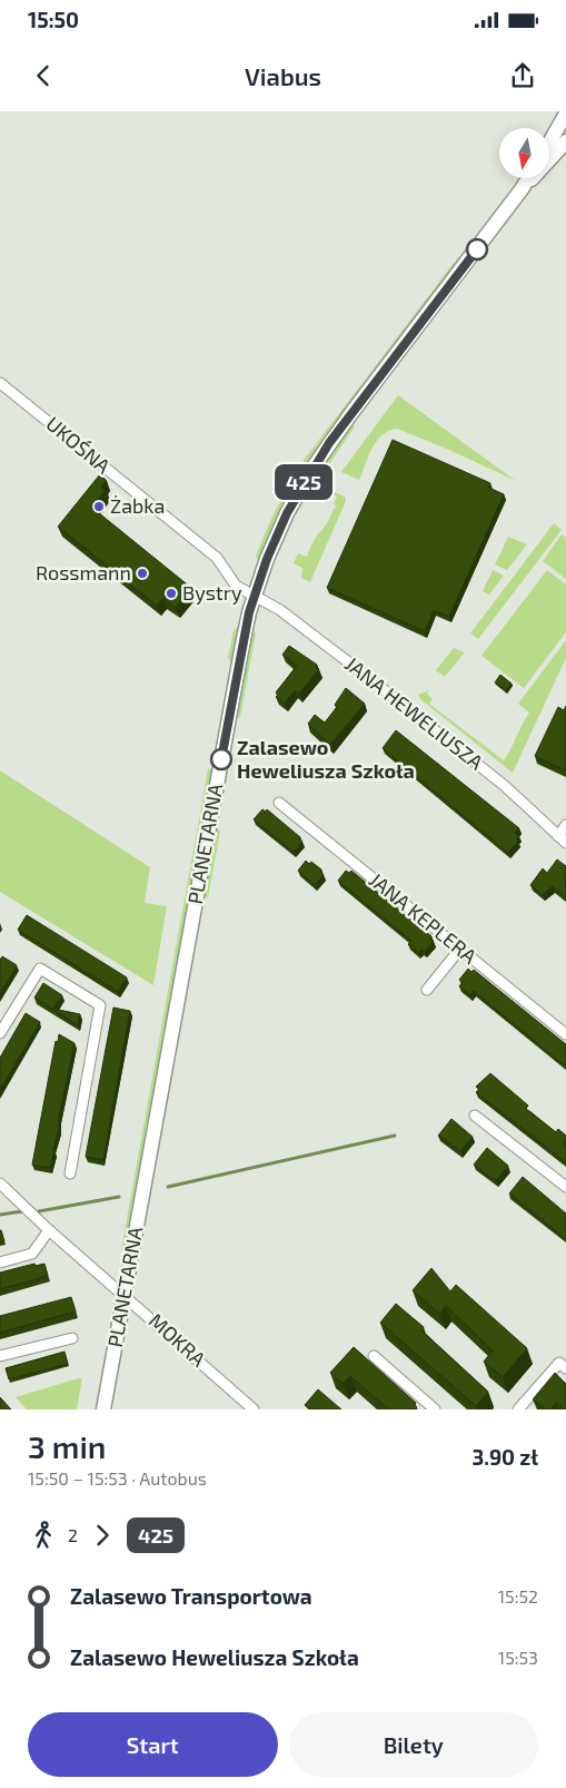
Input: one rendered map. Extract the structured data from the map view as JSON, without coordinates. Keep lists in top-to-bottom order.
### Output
{
  "streets": {
    "street": [
      "UKOŚNA",
      "JANA HEWELIUSZA",
      "PLANETARNA",
      "JANA KEPLERA",
      "MOKRA"
    ]
  },
  "crossings": [
    ["UKOŚNA", "JANA HEWELIUSZA"],
    ["UKOŚNA", "PLANETARNA"],
    ["JANA HEWELIUSZA", "PLANETARNA"],
    ["PLANETARNA", "MOKRA"]
  ],
  "places": [
    "Żabka",
    "Rossmann",
    "Bystry",
    "Zalasewo Heweliusza Szkoła"
  ],
  "lines": ["bus line 425"],
  "north": "bottom",
  "page": {
    "status": "15:50",
    "header": "Viabus",
    "on_map": "425",
    "heading": ["3 min", "15:50 – 15:53 · Autobus", "3.90 zł"],
    "legs": ["2", "425"],
    "list": [
      {
        "name": "Zalasewo Transportowa",
        "value": "15:52"
      },
      {
        "name": "Zalasewo Heweliusza Szkoła",
        "value": "15:53"
      }
    ],
    "buttons": ["Start", "Bilety"]
  }
}
